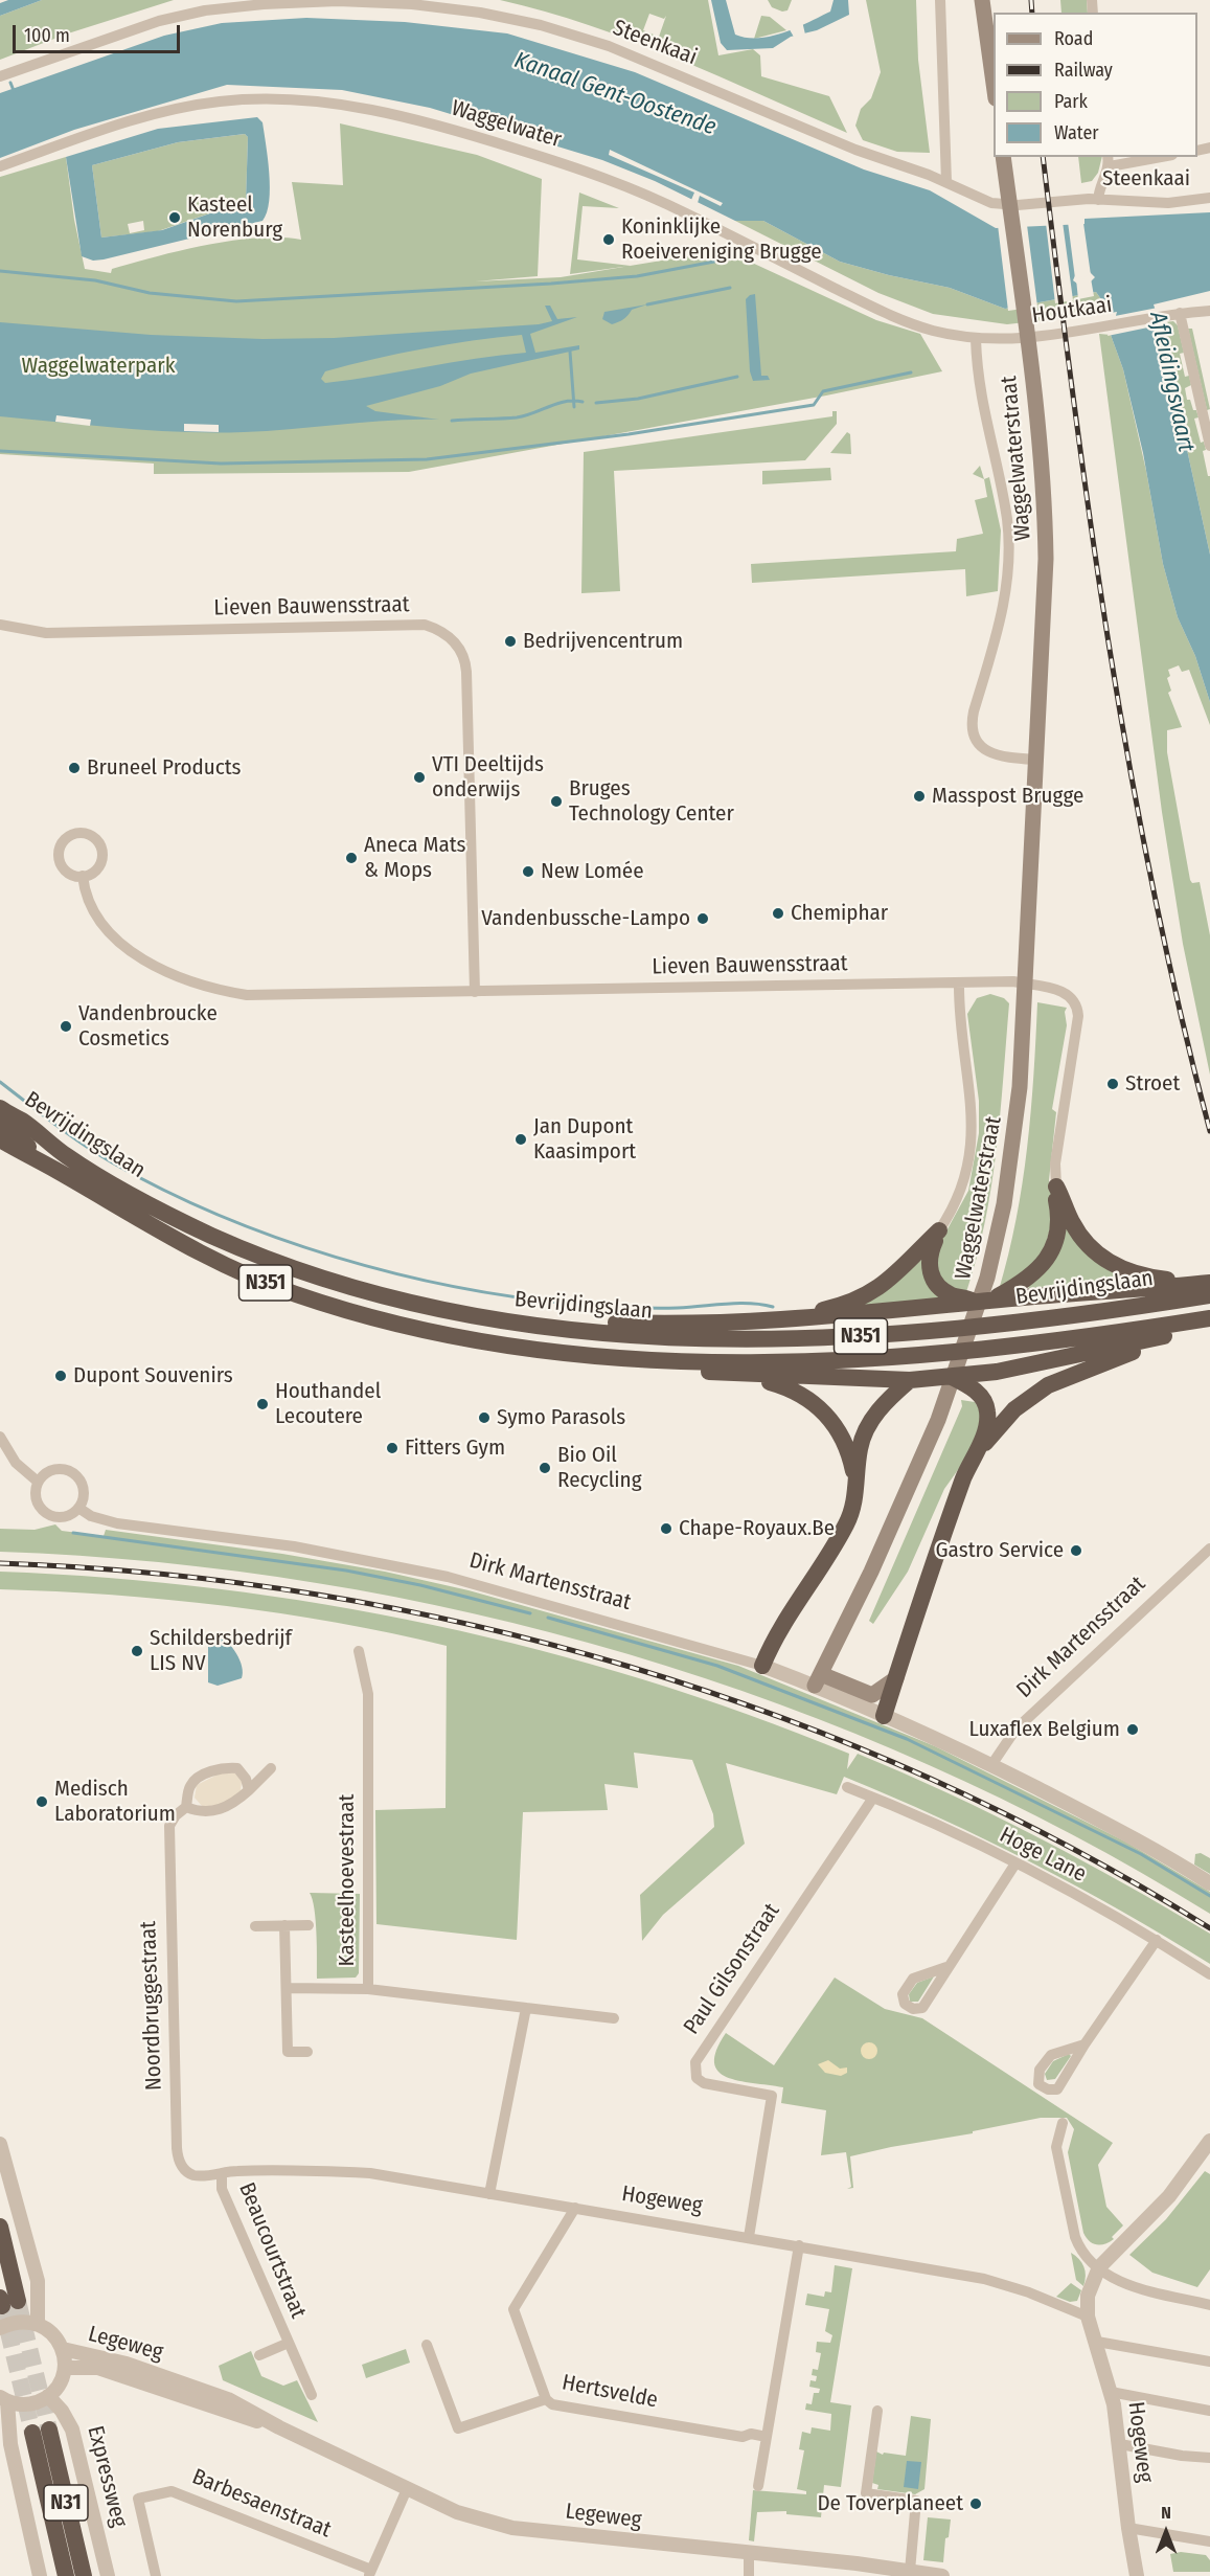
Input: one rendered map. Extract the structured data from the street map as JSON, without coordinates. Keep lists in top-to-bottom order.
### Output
{
  "streets": {
    "highway": [
      "Bevrijdingslaan",
      "N351",
      "Expressweg",
      "N31"
    ],
    "main road": ["Waggelwaterstraat"],
    "street": [
      "Steenkaai",
      "Waggelwater",
      "Houtkaai",
      "Lieven Bauwensstraat",
      "Dirk Martensstraat",
      "Hoge Lane",
      "Kasteelhoevestraat",
      "Paul Gilsonstraat",
      "Noordbruggestraat",
      "Hogeweg",
      "Beaucourtstraat",
      "Legeweg",
      "Hertsvelde",
      "Barbesaenstraat"
    ]
  },
  "crossings": [
    ["Waggelwater", "Houtkaai"],
    ["Waggelwater", "Waggelwaterstraat"],
    ["Houtkaai", "Waggelwaterstraat"],
    ["Waggelwaterstraat", "Lieven Bauwensstraat"],
    ["Waggelwaterstraat", "Dirk Martensstraat"],
    ["Bevrijdingslaan", "N351"],
    ["Hoge Lane", "Paul Gilsonstraat"],
    ["Paul Gilsonstraat", "Hogeweg"],
    ["Noordbruggestraat", "Hogeweg"],
    ["Noordbruggestraat", "Beaucourtstraat"],
    ["Hogeweg", "Beaucourtstraat"],
    ["Hogeweg", "Hertsvelde"]
  ],
  "water": ["Kanaal Gent-Oostende", "Afleidingsvaart"],
  "parks": ["Waggelwaterpark"],
  "places": [
    "Kasteel Norenburg",
    "Koninklijke Roeivereniging Brugge",
    "Bedrijvencentrum",
    "Bruneel Products",
    "VTI Deeltijds onderwijs",
    "Masspost Brugge",
    "Bruges Technology Center",
    "Aneca Mats & Mops",
    "New Lomée",
    "Chemiphar",
    "Vandenbussche-Lampo",
    "Vandenbroucke Cosmetics",
    "Stroet",
    "Jan Dupont Kaasimport",
    "Dupont Souvenirs",
    "Houthandel Lecoutere",
    "Symo Parasols",
    "Fitters Gym",
    "Bio Oil Recycling",
    "Chape-Royaux.Be",
    "Gastro Service",
    "Schildersbedrijf LIS NV",
    "Luxaflex Belgium",
    "Medisch Laboratorium",
    "De Toverplaneet"
  ],
  "legend": [
    "Road",
    "Railway",
    "Park",
    "Water"
  ],
  "scale_bar": "100 m",
  "north": "top"
}
